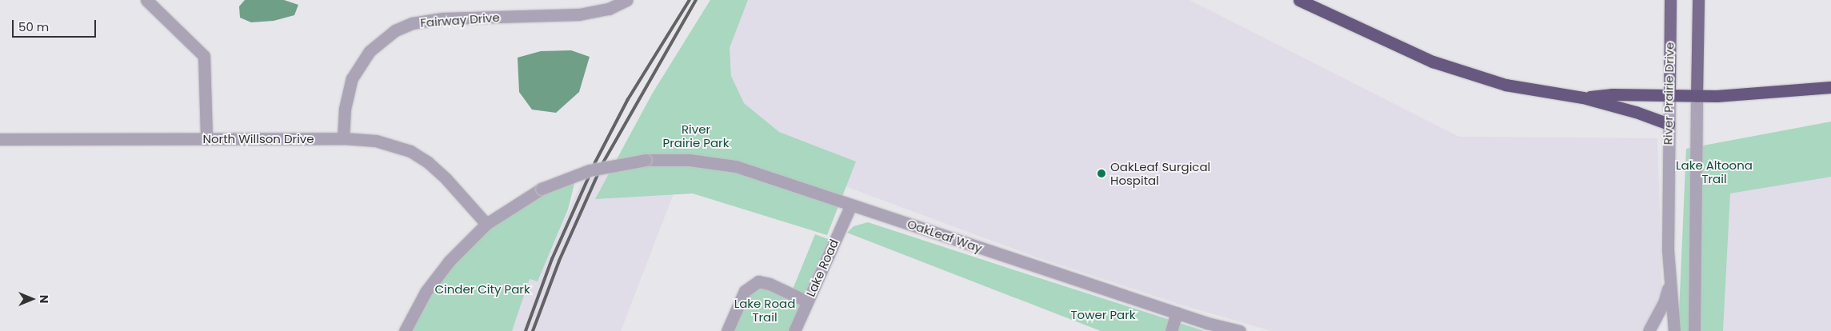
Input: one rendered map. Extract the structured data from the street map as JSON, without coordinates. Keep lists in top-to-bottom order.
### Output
{
  "streets": {
    "main road": ["River Prairie Drive"],
    "street": [
      "Fairway Drive",
      "North Willson Drive",
      "OakLeaf Way",
      "Lake Road"
    ]
  },
  "crossings": [
    ["Fairway Drive", "North Willson Drive"],
    ["North Willson Drive", "OakLeaf Way"],
    ["OakLeaf Way", "Lake Road"]
  ],
  "parks": [
    "River Prairie Park",
    "Lake Altoona Trail",
    "Cinder City Park",
    "Lake Road Trail",
    "Tower Park"
  ],
  "places": ["OakLeaf Surgical Hospital"],
  "scale_bar": "50 m",
  "north": "right"
}
